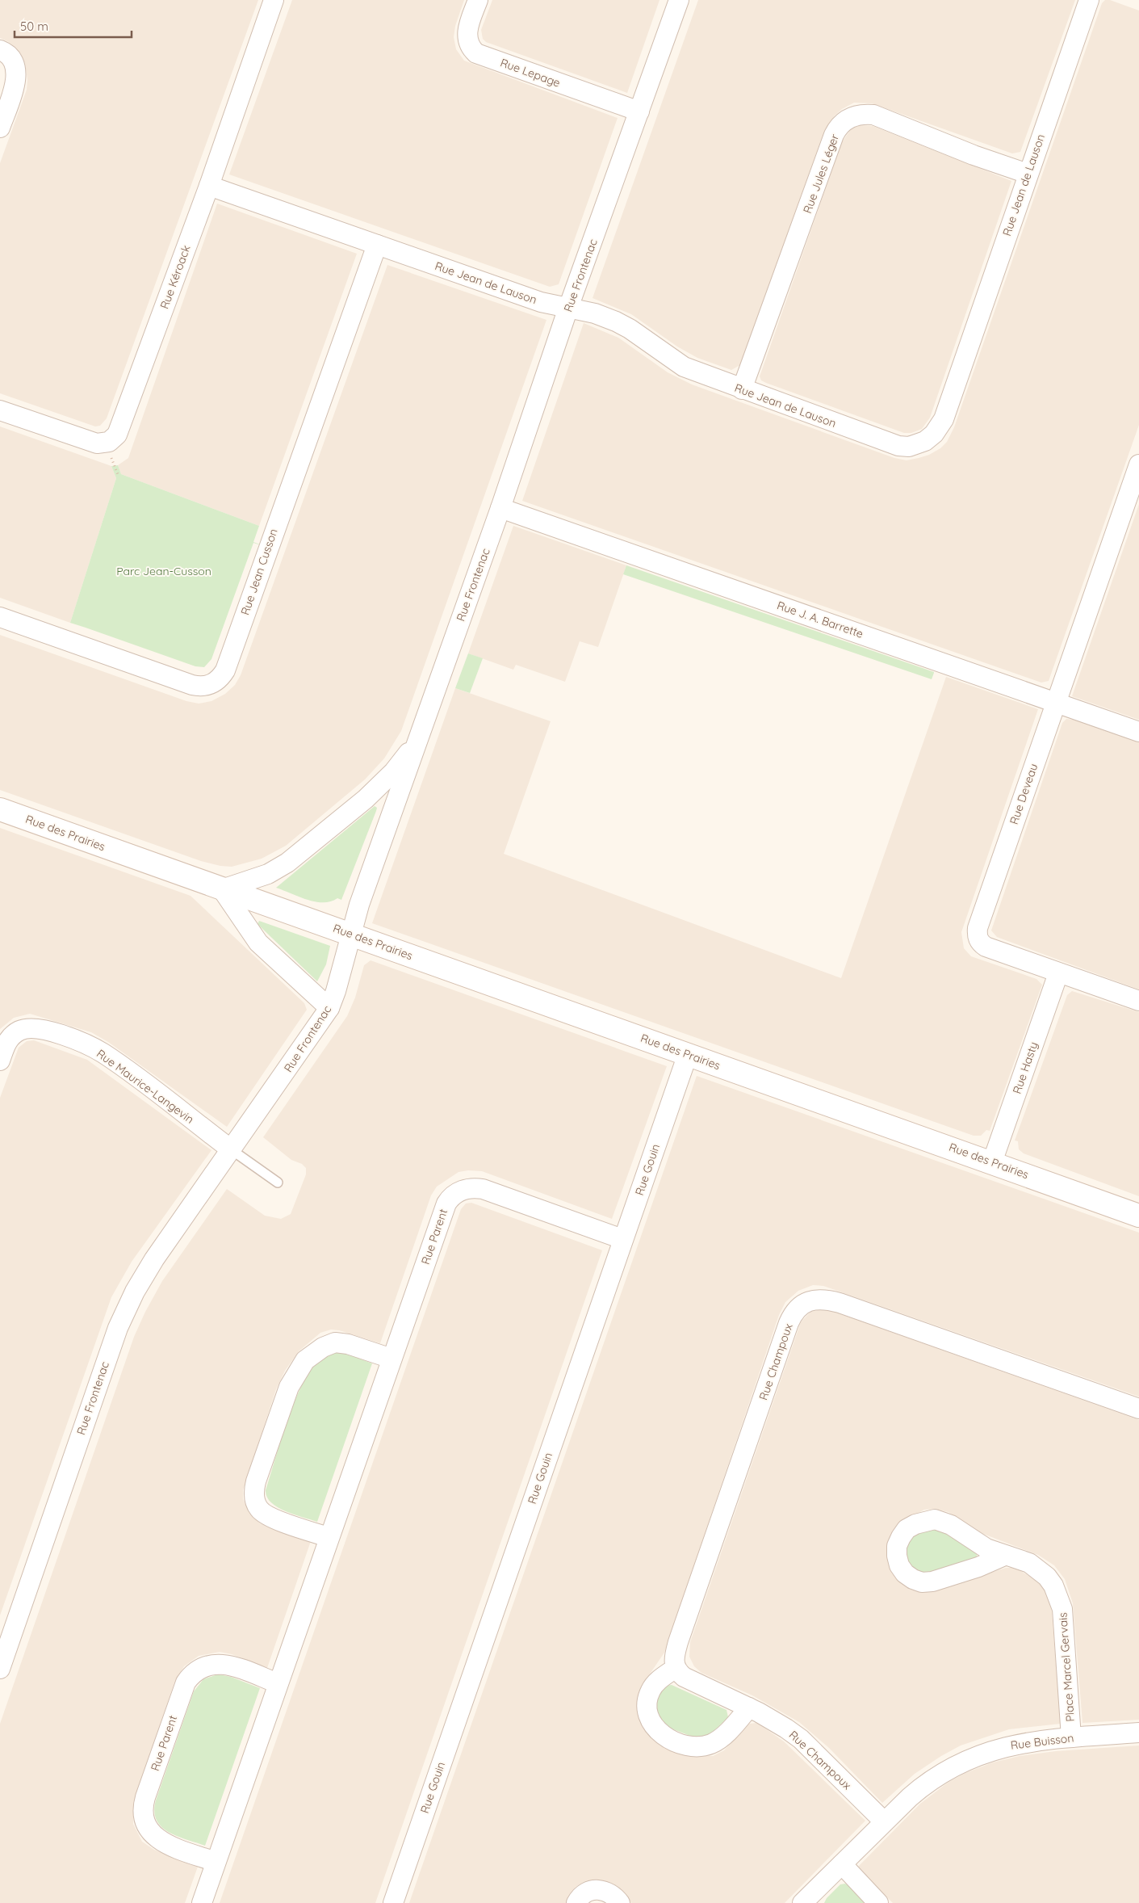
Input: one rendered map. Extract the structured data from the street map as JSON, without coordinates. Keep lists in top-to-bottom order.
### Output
{
  "streets": {
    "main road": ["Rue des Prairies"],
    "street": [
      "Rue Lepage",
      "Rue Jules Léger",
      "Rue Jean de Lauson",
      "Rue Frontenac",
      "Rue Kéroack",
      "Rue Jean Cusson",
      "Rue J. A. Barrette",
      "Rue Deveau",
      "Rue Hasty",
      "Rue Maurice-Langevin",
      "Rue Gouin",
      "Rue Parent",
      "Rue Champoux",
      "Place Marcel Gervais",
      "Rue Buisson"
    ]
  },
  "crossings": [
    ["Rue Lepage", "Rue Frontenac"],
    ["Rue Jules Léger", "Rue Jean de Lauson"],
    ["Rue Jean de Lauson", "Rue Frontenac"],
    ["Rue Jean de Lauson", "Rue Kéroack"],
    ["Rue Jean de Lauson", "Rue Jean Cusson"],
    ["Rue Frontenac", "Rue J. A. Barrette"],
    ["Rue Frontenac", "Rue des Prairies"],
    ["Rue Frontenac", "Rue Maurice-Langevin"],
    ["Rue J. A. Barrette", "Rue Deveau"],
    ["Rue Deveau", "Rue Hasty"],
    ["Rue des Prairies", "Rue Hasty"],
    ["Rue des Prairies", "Rue Gouin"],
    ["Rue Gouin", "Rue Parent"],
    ["Rue Champoux", "Rue Buisson"],
    ["Place Marcel Gervais", "Rue Buisson"]
  ],
  "parks": ["Parc Jean-Cusson"],
  "scale_bar": "50 m"
}
